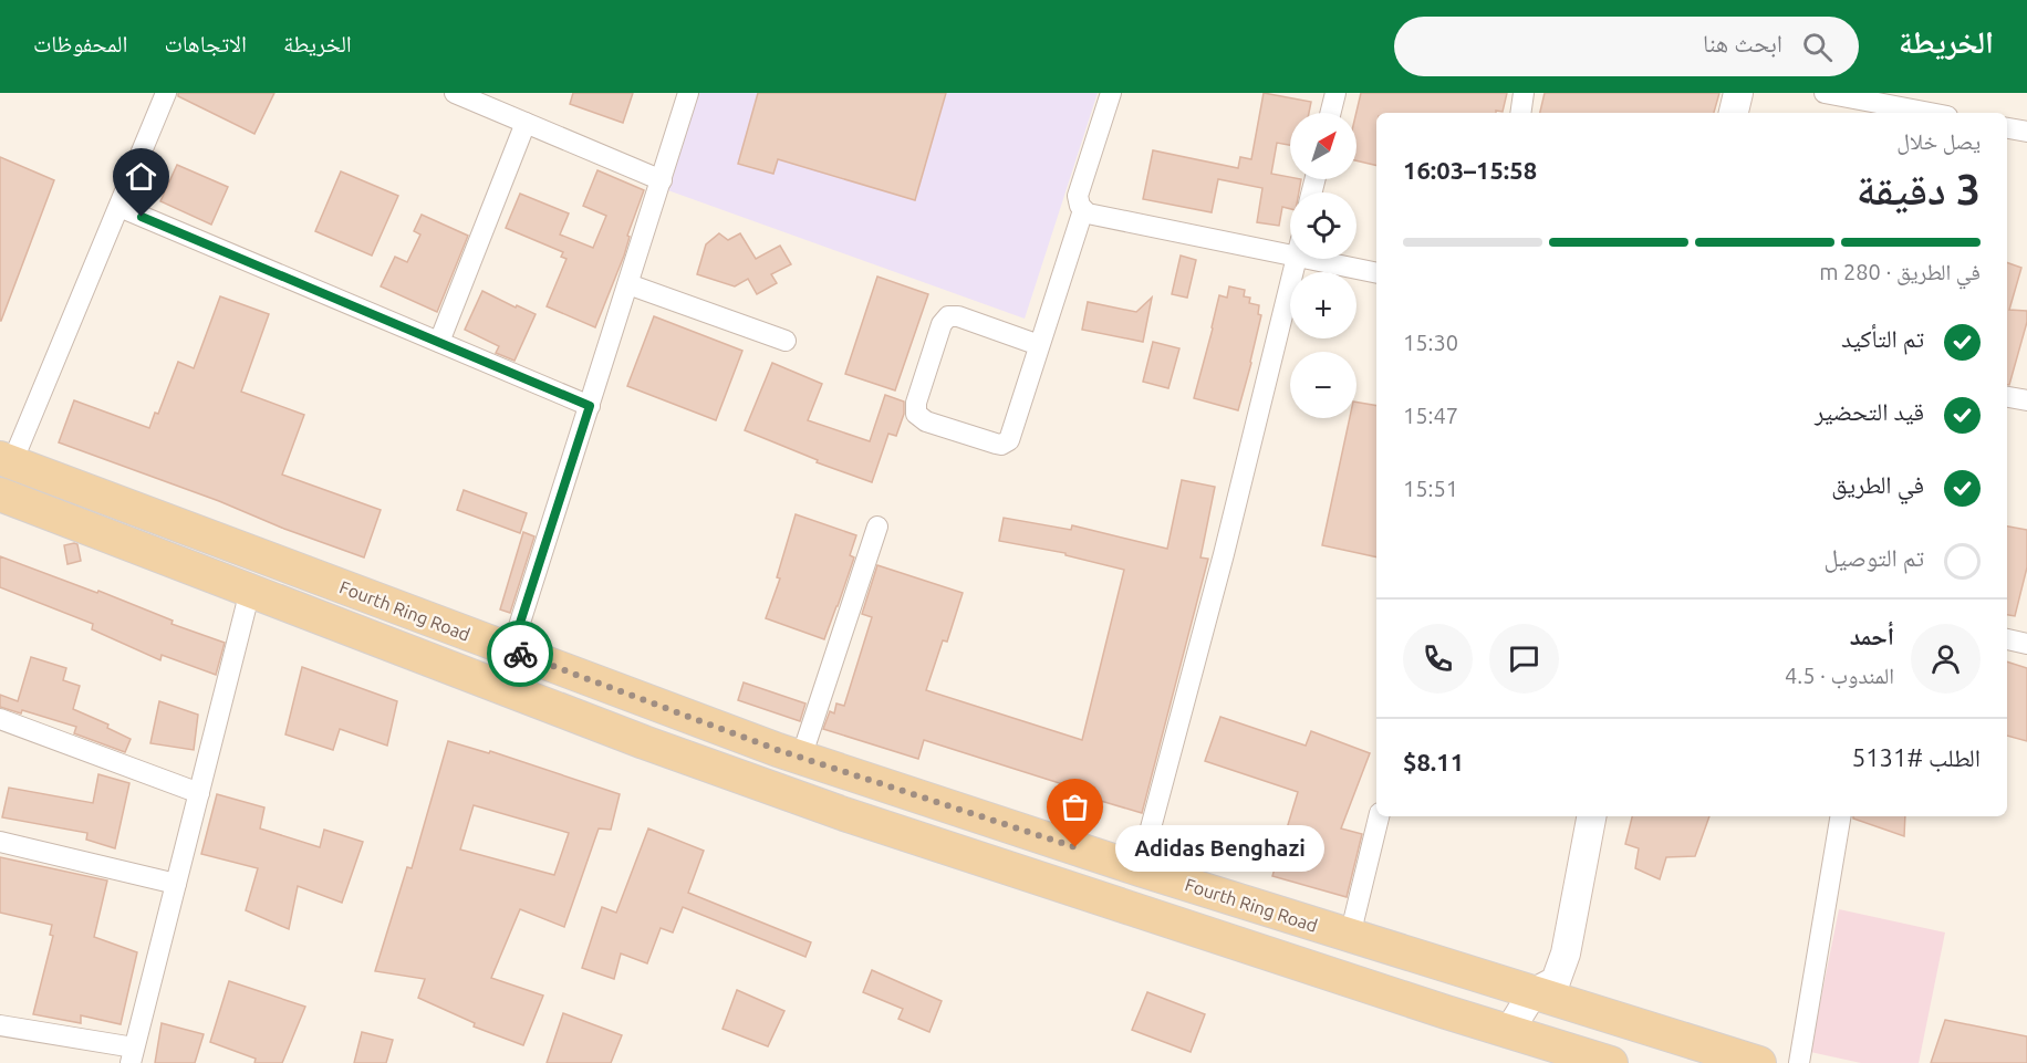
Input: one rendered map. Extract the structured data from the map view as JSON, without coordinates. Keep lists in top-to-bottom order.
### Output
{
  "streets": {
    "main road": ["Fourth Ring Road"]
  },
  "places": ["Adidas Benghazi"],
  "north": "top right",
  "page": {
    "header": "الخريطة",
    "search": "ابحث هنا",
    "nav": ["الخريطة", "الاتجاهات", "المحفوظات"],
    "map_buttons": ["+", "−"],
    "heading": ["3 دقيقة", "يصل خلال", "15:58–16:03"],
    "panel": [
      "أحمد",
      "المندوب · 4.5",
      "الطلب #5131",
      "$8.11"
    ],
    "bar": "في الطريق · 280 m",
    "list": [
      ["تم التأكيد", "15:30"],
      ["قيد التحضير", "15:47"],
      ["في الطريق", "15:51"],
      "تم التوصيل"
    ],
    "bubble": "Adidas Benghazi"
  }
}
